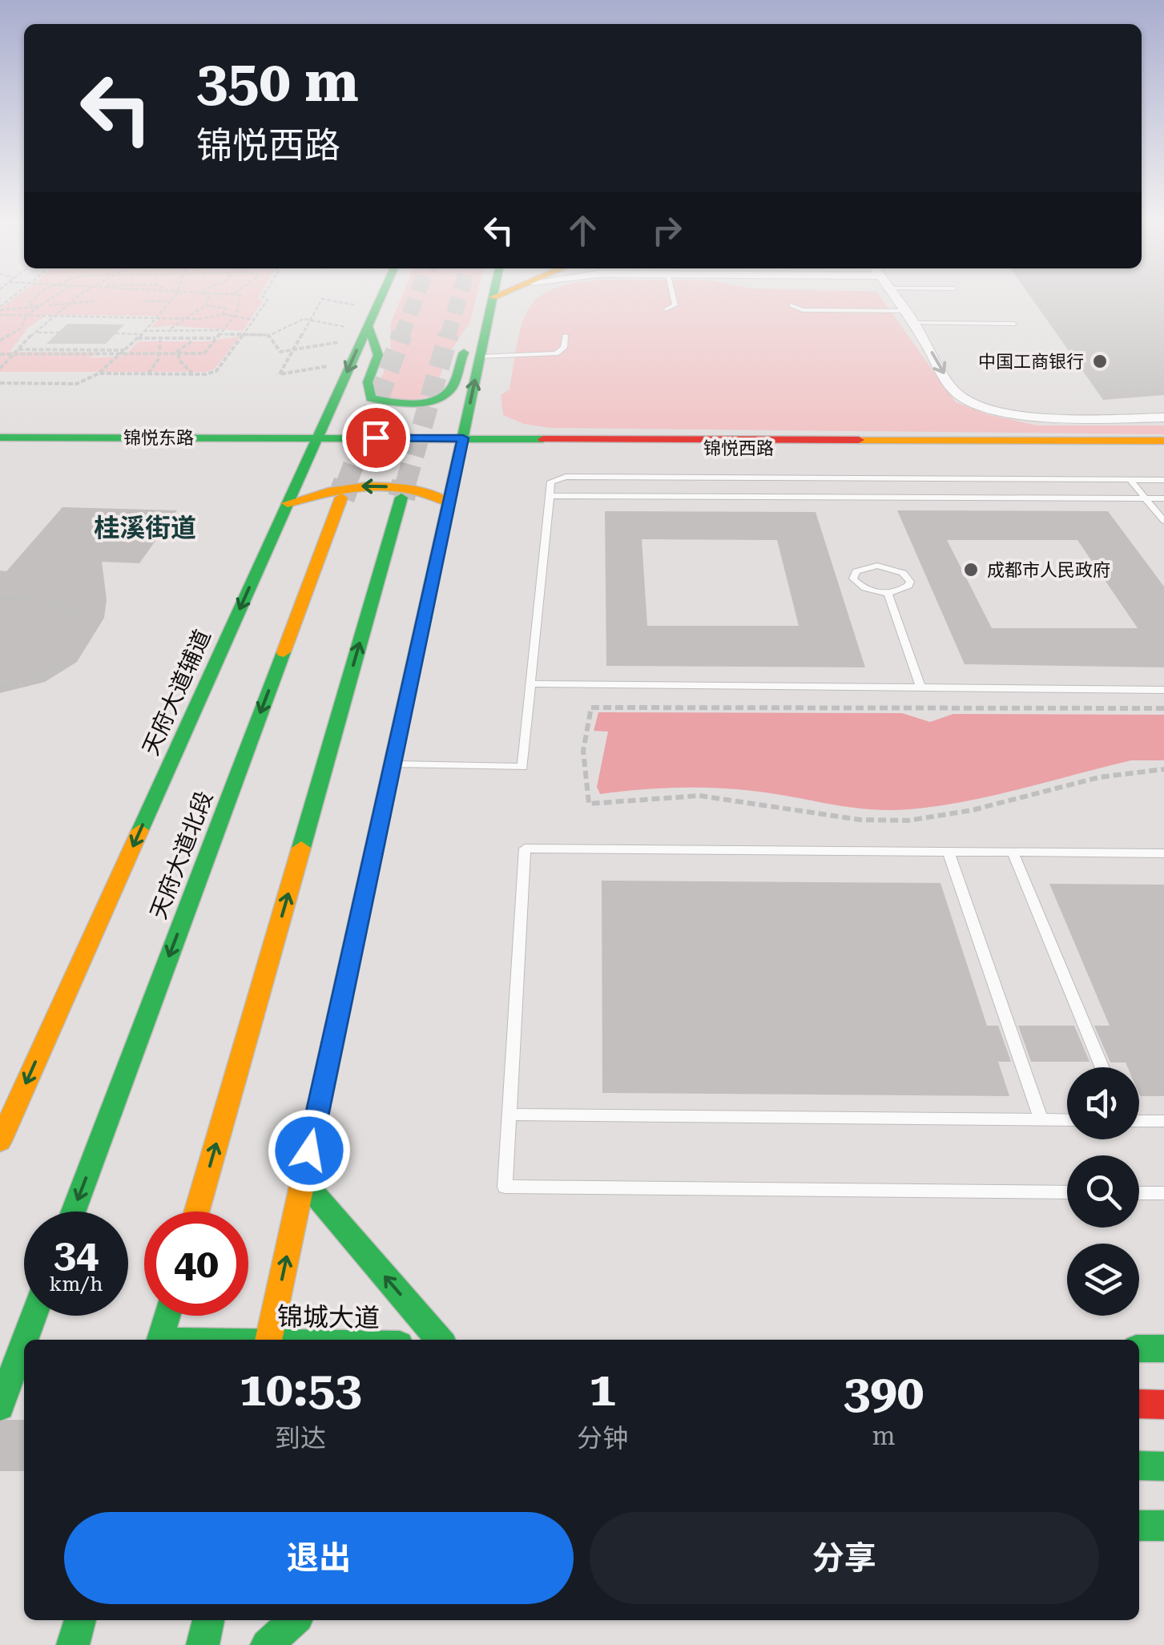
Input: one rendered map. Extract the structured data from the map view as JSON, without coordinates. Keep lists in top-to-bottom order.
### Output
{
  "streets": {
    "street": [
      "锦悦东路",
      "锦悦西路",
      "天府大道辅道",
      "天府大道北段"
    ]
  },
  "crossings": [
    ["锦悦东路", "锦悦西路"],
    ["锦悦东路", "天府大道辅道"],
    ["锦悦西路", "天府大道辅道"]
  ],
  "districts": ["桂溪街道"],
  "places": ["中国工商银行", "成都市人民政府"],
  "page": {
    "turn": ["350 m", "锦悦西路"],
    "speed": "34 km/h",
    "limit": "40",
    "eta": [
      "10:53",
      "到达",
      "1",
      "分钟",
      "390",
      "m"
    ],
    "buttons": ["退出", "分享"]
  }
}
